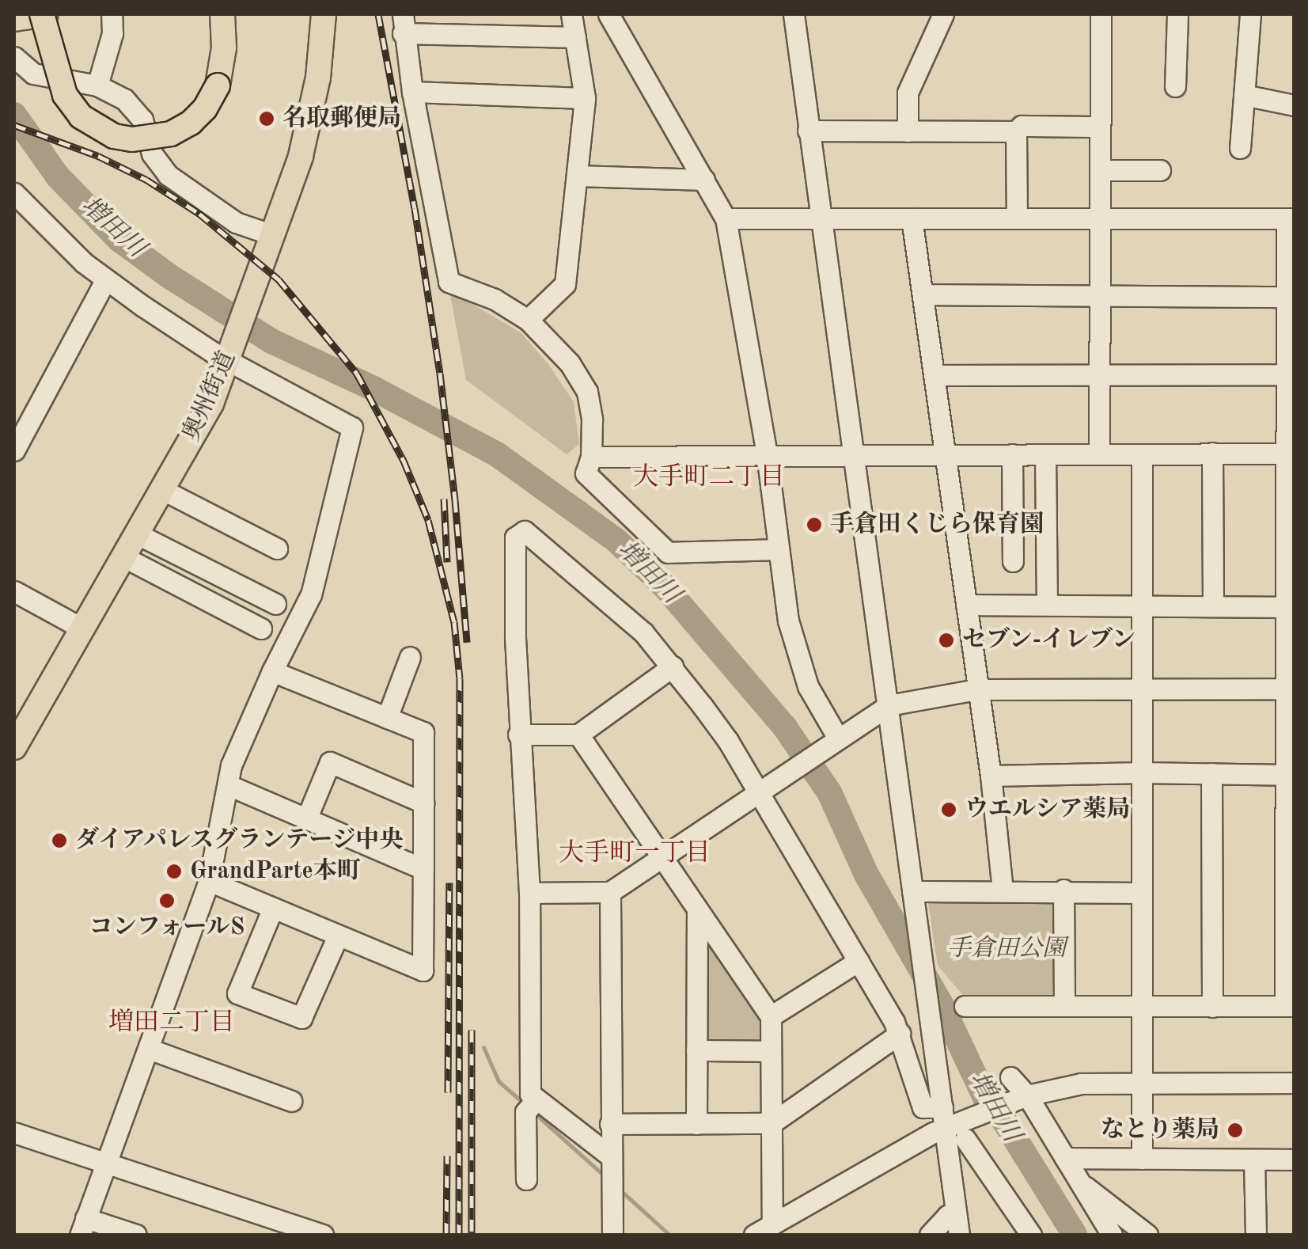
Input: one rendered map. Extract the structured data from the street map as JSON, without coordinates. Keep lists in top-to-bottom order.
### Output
{
  "streets": {
    "main road": ["奥州街道"]
  },
  "districts": ["大手町二丁目", "大手町一丁目", "増田二丁目"],
  "water": ["増田川"],
  "parks": ["手倉田公園"],
  "places": [
    "名取郵便局",
    "手倉田くじら保育園",
    "セブン-イレブン",
    "ウエルシア薬局",
    "ダイアパレスグランテージ中央",
    "GrandParte本町",
    "コンフォールS",
    "なとり薬局"
  ]
}
